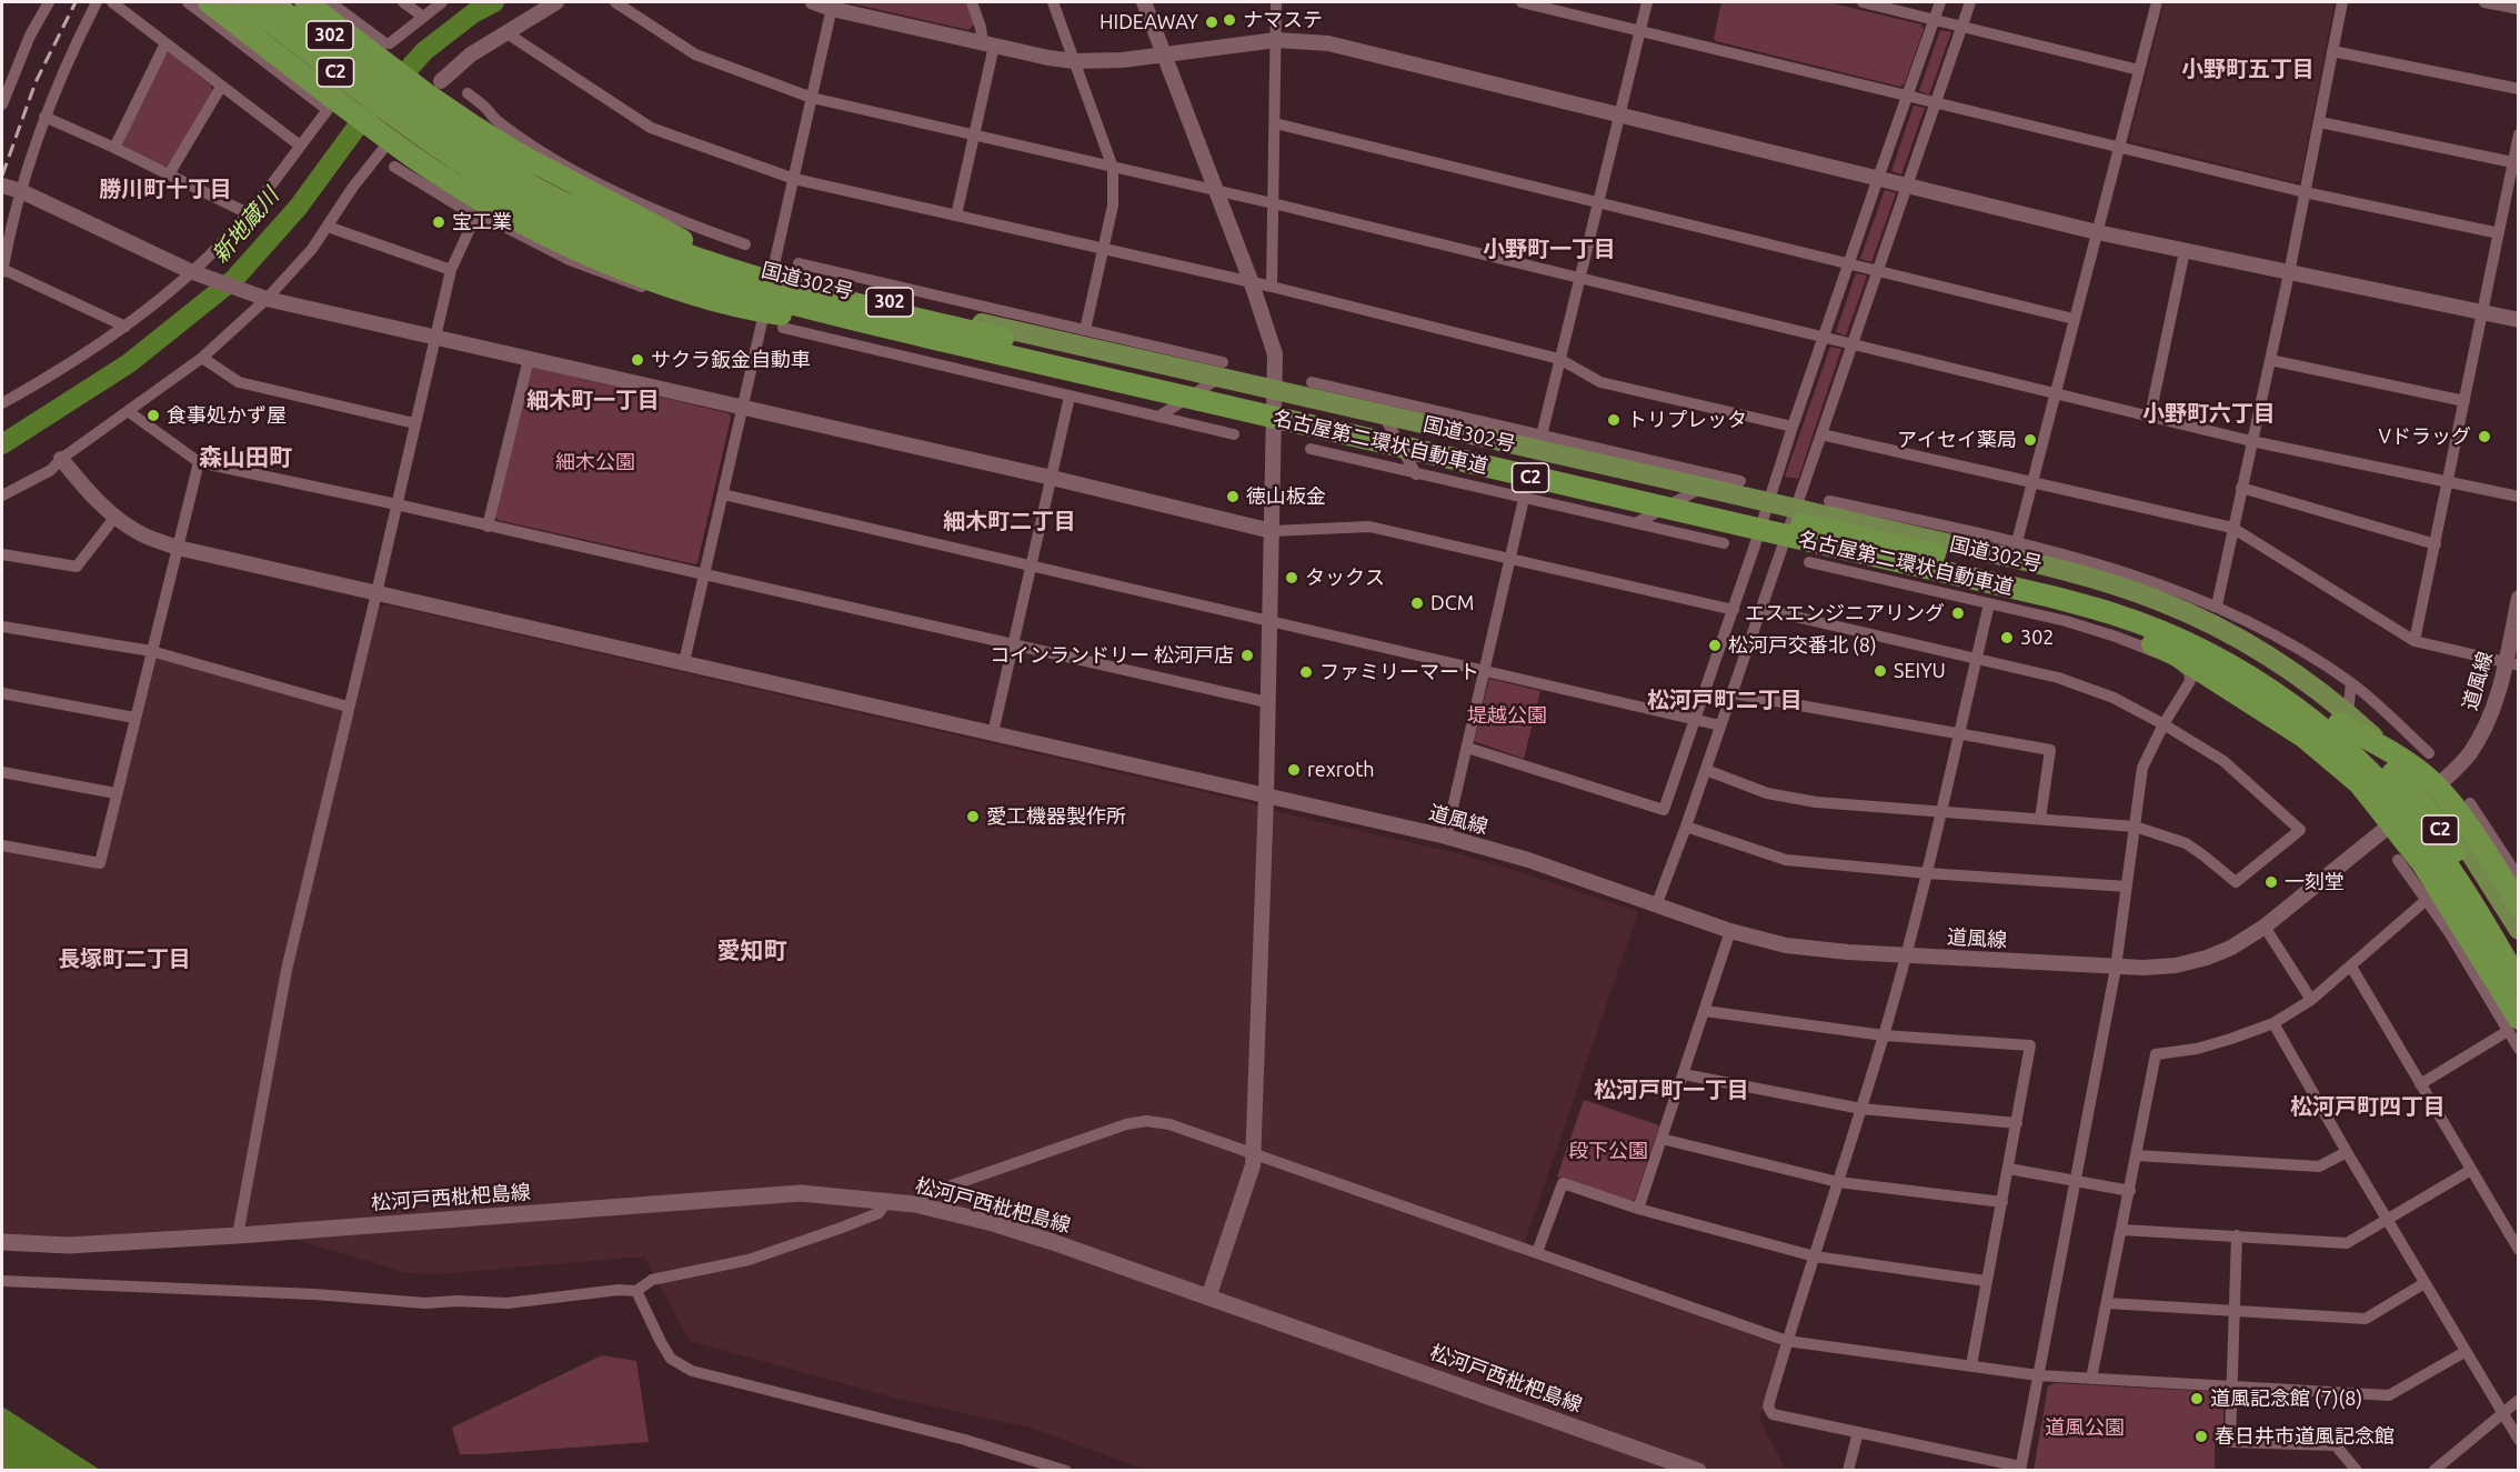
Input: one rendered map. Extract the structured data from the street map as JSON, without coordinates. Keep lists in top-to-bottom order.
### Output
{
  "streets": {
    "highway": [
      "302",
      "C2",
      "国道302号",
      "名古屋第二環状自動車道"
    ],
    "main road": ["松河戸西枇杷島線"],
    "street": ["道風線"]
  },
  "crossings": [
    ["国道302号", "名古屋第二環状自動車道"],
    ["国道302号", "道風線"]
  ],
  "districts": [
    "小野町五丁目",
    "勝川町十丁目",
    "小野町一丁目",
    "細木町一丁目",
    "小野町六丁目",
    "森山田町",
    "細木町二丁目",
    "松河戸町二丁目",
    "愛知町",
    "長塚町二丁目",
    "松河戸町一丁目",
    "松河戸町四丁目"
  ],
  "water": ["新地蔵川"],
  "parks": [
    "細木公園",
    "堤越公園",
    "段下公園",
    "道風公園"
  ],
  "places": [
    "ナマステ",
    "HIDEAWAY",
    "宝工業",
    "サクラ鈑金自動車",
    "食事処かず屋",
    "トリプレッタ",
    "Vドラッグ",
    "アイセイ薬局",
    "徳山板金",
    "タックス",
    "DCM",
    "エスエンジニアリング",
    "302",
    "松河戸交番北 (8)",
    "コインランドリー 松河戸店",
    "SEIYU",
    "ファミリーマート",
    "rexroth",
    "愛工機器製作所",
    "一刻堂",
    "道風記念館 (7)(8)",
    "春日井市道風記念館"
  ]
}
